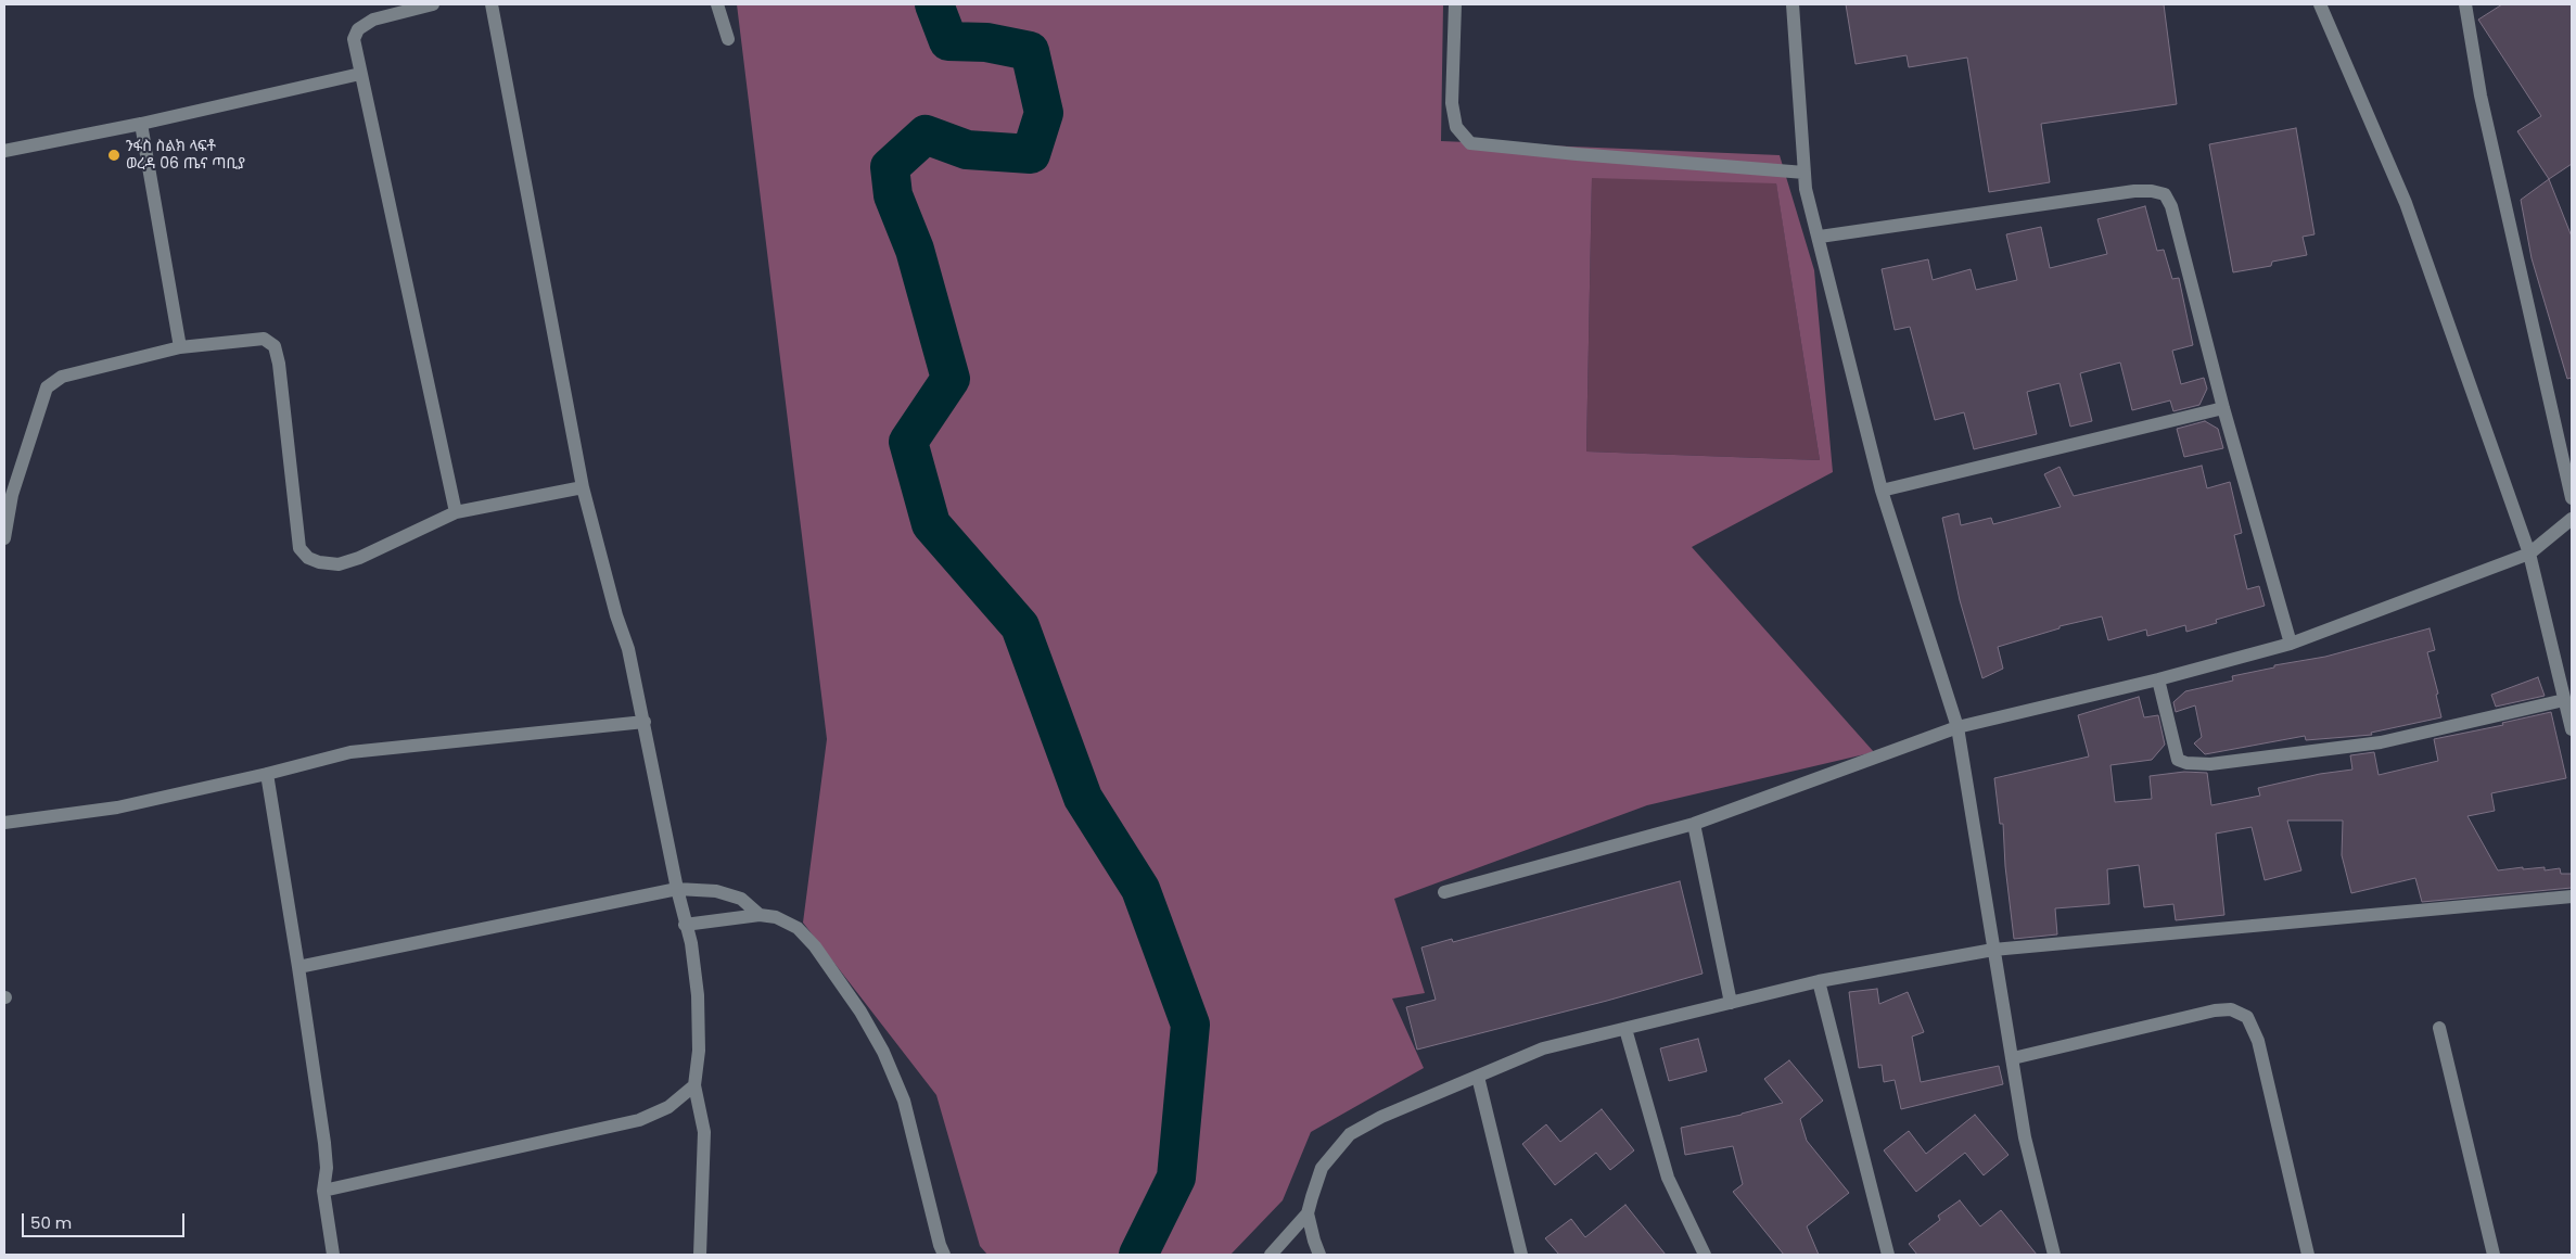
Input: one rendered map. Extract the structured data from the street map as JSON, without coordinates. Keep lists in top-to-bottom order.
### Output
{
  "places": ["ንፋስ ስልክ ላፍቶ ወረዳ 06 ጤና ጣቢያ"],
  "scale_bar": "50 m"
}
